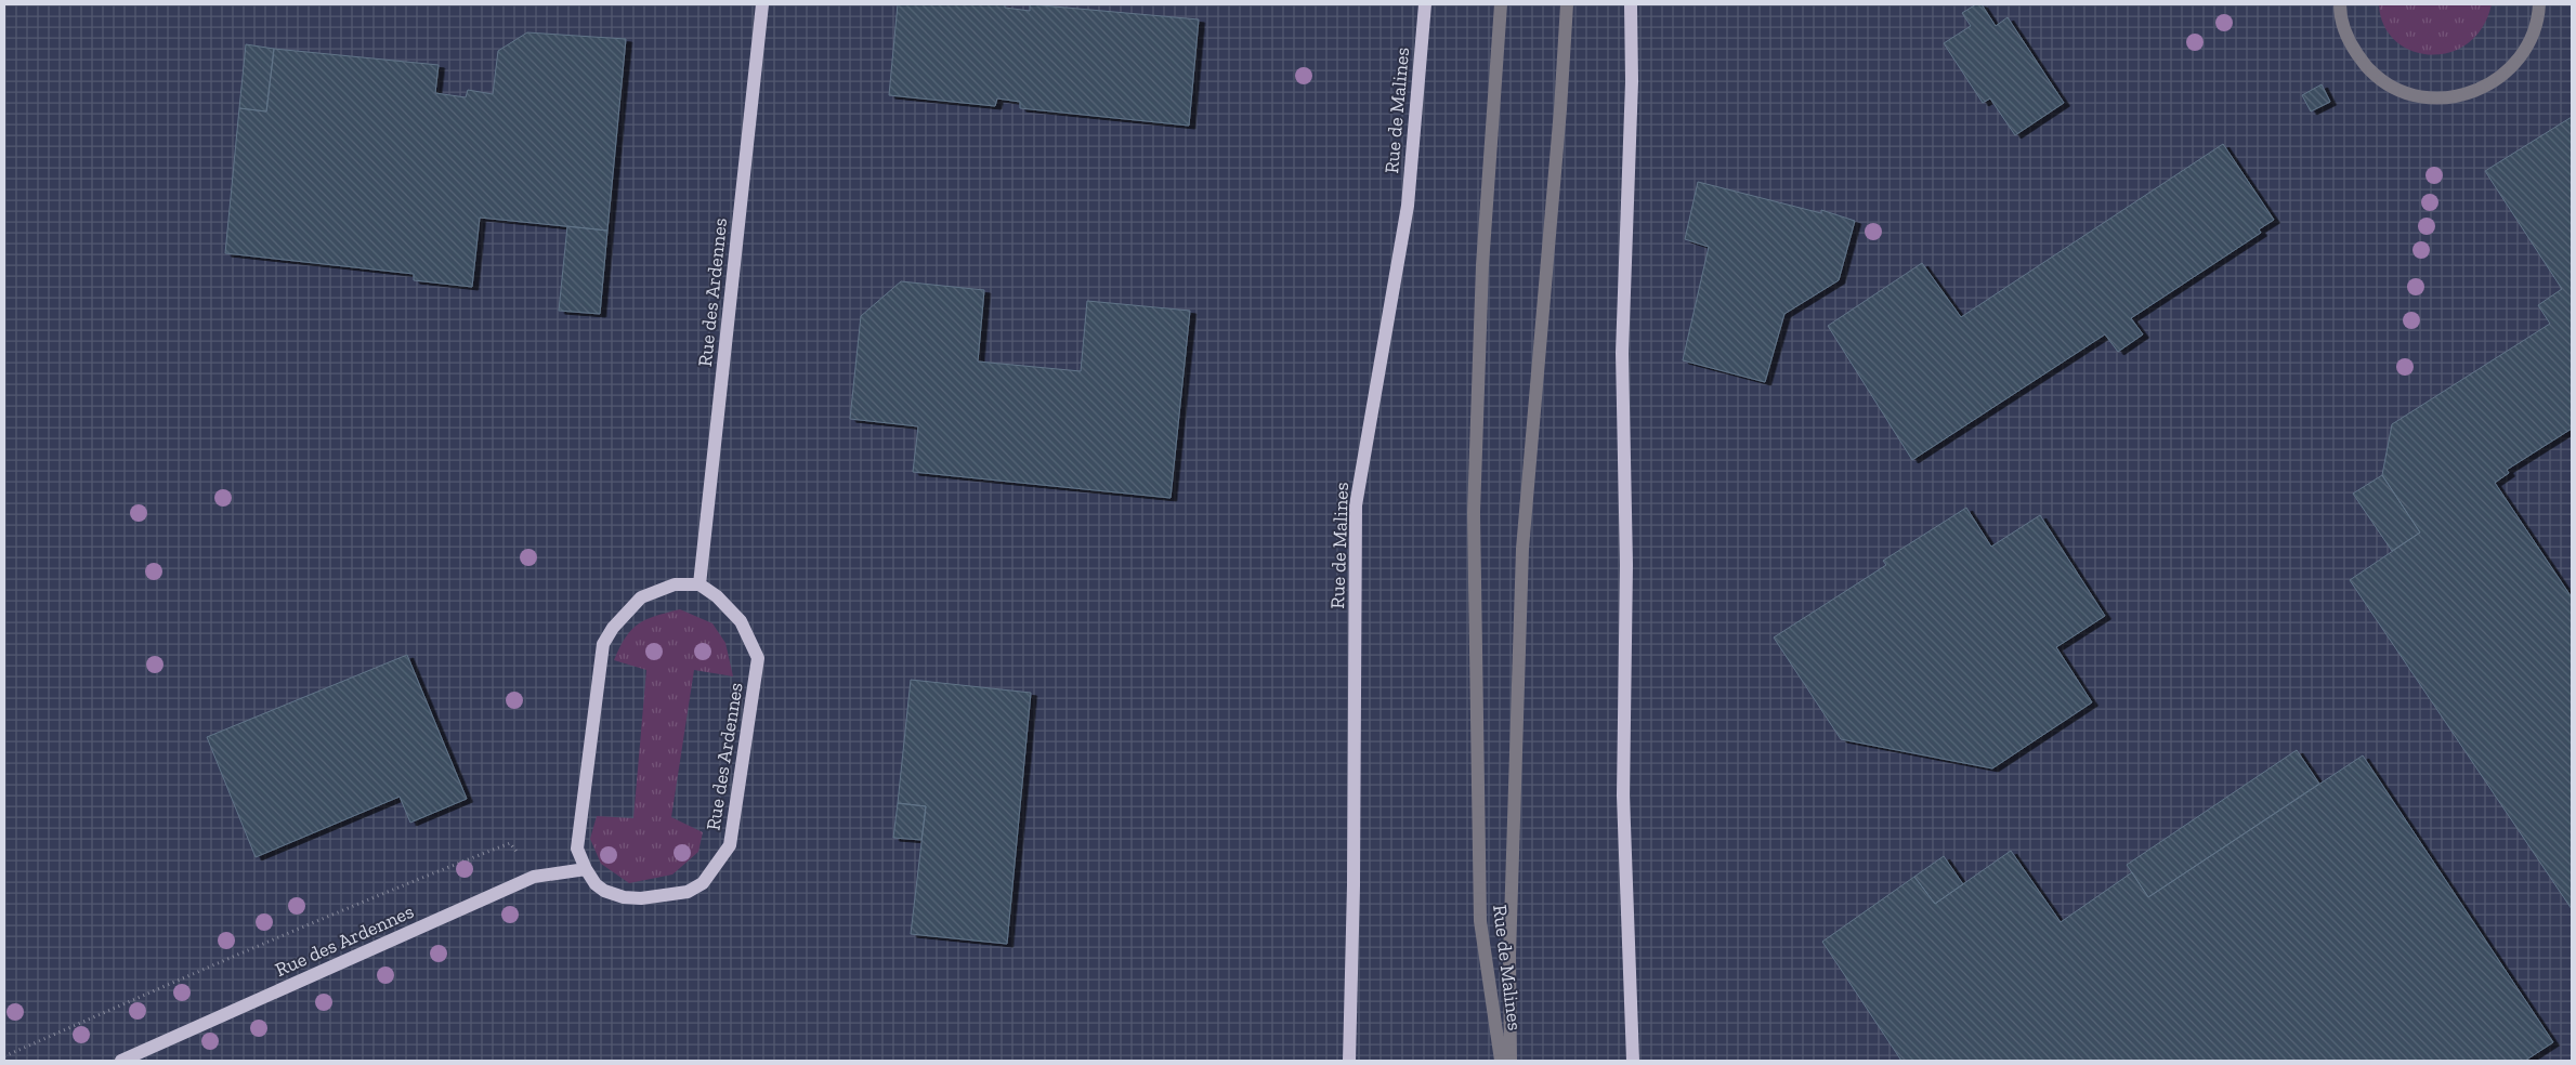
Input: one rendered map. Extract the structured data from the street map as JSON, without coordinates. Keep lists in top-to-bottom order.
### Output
{
  "streets": {
    "main road": ["Rue de Malines", "Rue des Ardennes"]
  }
}
